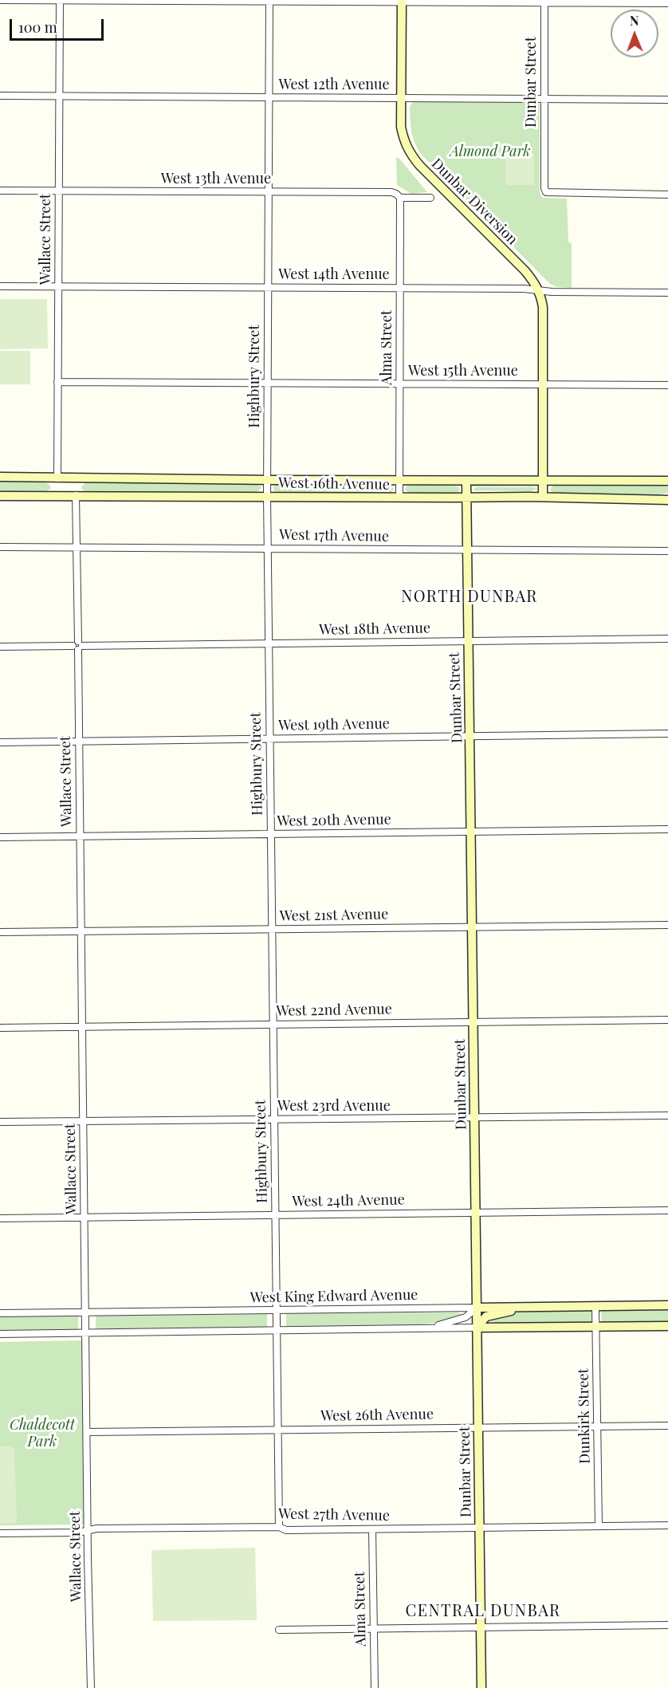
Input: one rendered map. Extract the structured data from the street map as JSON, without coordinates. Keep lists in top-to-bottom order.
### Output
{
  "streets": {
    "main road": [
      "Dunbar Street",
      "Dunbar Diversion",
      "West 16th Avenue",
      "West King Edward Avenue"
    ],
    "street": [
      "West 12th Avenue",
      "West 13th Avenue",
      "Wallace Street",
      "West 14th Avenue",
      "Alma Street",
      "West 15th Avenue",
      "Highbury Street",
      "West 17th Avenue",
      "West 18th Avenue",
      "West 19th Avenue",
      "West 20th Avenue",
      "West 21st Avenue",
      "West 22nd Avenue",
      "West 23rd Avenue",
      "West 24th Avenue",
      "West 26th Avenue",
      "Dunkirk Street",
      "West 27th Avenue"
    ]
  },
  "crossings": [
    ["Dunbar Street", "West 12th Avenue"],
    ["Dunbar Street", "West 16th Avenue"],
    ["Dunbar Street", "West 17th Avenue"],
    ["Dunbar Street", "West 18th Avenue"],
    ["Dunbar Street", "West 19th Avenue"],
    ["Dunbar Street", "West 20th Avenue"],
    ["Dunbar Street", "West 21st Avenue"],
    ["Dunbar Street", "West 22nd Avenue"],
    ["Dunbar Street", "West 23rd Avenue"],
    ["Dunbar Street", "West 24th Avenue"],
    ["Dunbar Street", "West King Edward Avenue"],
    ["Dunbar Street", "West 26th Avenue"],
    ["Dunbar Street", "West 27th Avenue"],
    ["West 12th Avenue", "Dunbar Diversion"],
    ["West 12th Avenue", "Wallace Street"],
    ["West 12th Avenue", "Highbury Street"],
    ["West 13th Avenue", "Wallace Street"],
    ["West 13th Avenue", "Alma Street"],
    ["West 13th Avenue", "Highbury Street"],
    ["Dunbar Diversion", "West 14th Avenue"],
    ["Wallace Street", "West 14th Avenue"],
    ["Wallace Street", "West 15th Avenue"],
    ["Wallace Street", "West 16th Avenue"],
    ["Wallace Street", "West 17th Avenue"],
    ["Wallace Street", "West 18th Avenue"],
    ["Wallace Street", "West 19th Avenue"],
    ["Wallace Street", "West 20th Avenue"],
    ["Wallace Street", "West 21st Avenue"],
    ["Wallace Street", "West 22nd Avenue"],
    ["Wallace Street", "West 23rd Avenue"],
    ["Wallace Street", "West 24th Avenue"],
    ["Wallace Street", "West King Edward Avenue"],
    ["Wallace Street", "West 26th Avenue"],
    ["Wallace Street", "West 27th Avenue"],
    ["West 14th Avenue", "Alma Street"],
    ["West 14th Avenue", "Highbury Street"],
    ["Alma Street", "West 15th Avenue"],
    ["Alma Street", "West 16th Avenue"],
    ["Alma Street", "West 27th Avenue"],
    ["West 15th Avenue", "Highbury Street"],
    ["Highbury Street", "West 16th Avenue"],
    ["Highbury Street", "West 17th Avenue"],
    ["Highbury Street", "West 18th Avenue"],
    ["Highbury Street", "West 19th Avenue"],
    ["Highbury Street", "West 20th Avenue"],
    ["Highbury Street", "West 21st Avenue"],
    ["Highbury Street", "West 22nd Avenue"],
    ["Highbury Street", "West 23rd Avenue"],
    ["Highbury Street", "West 24th Avenue"],
    ["Highbury Street", "West King Edward Avenue"],
    ["Highbury Street", "West 26th Avenue"],
    ["Highbury Street", "West 27th Avenue"],
    ["West King Edward Avenue", "Dunkirk Street"],
    ["West 26th Avenue", "Dunkirk Street"],
    ["Dunkirk Street", "West 27th Avenue"]
  ],
  "districts": ["NORTH DUNBAR", "CENTRAL DUNBAR"],
  "parks": ["Almond Park", "Chaldecott Park"],
  "scale_bar": "100 m",
  "north": "top"
}
